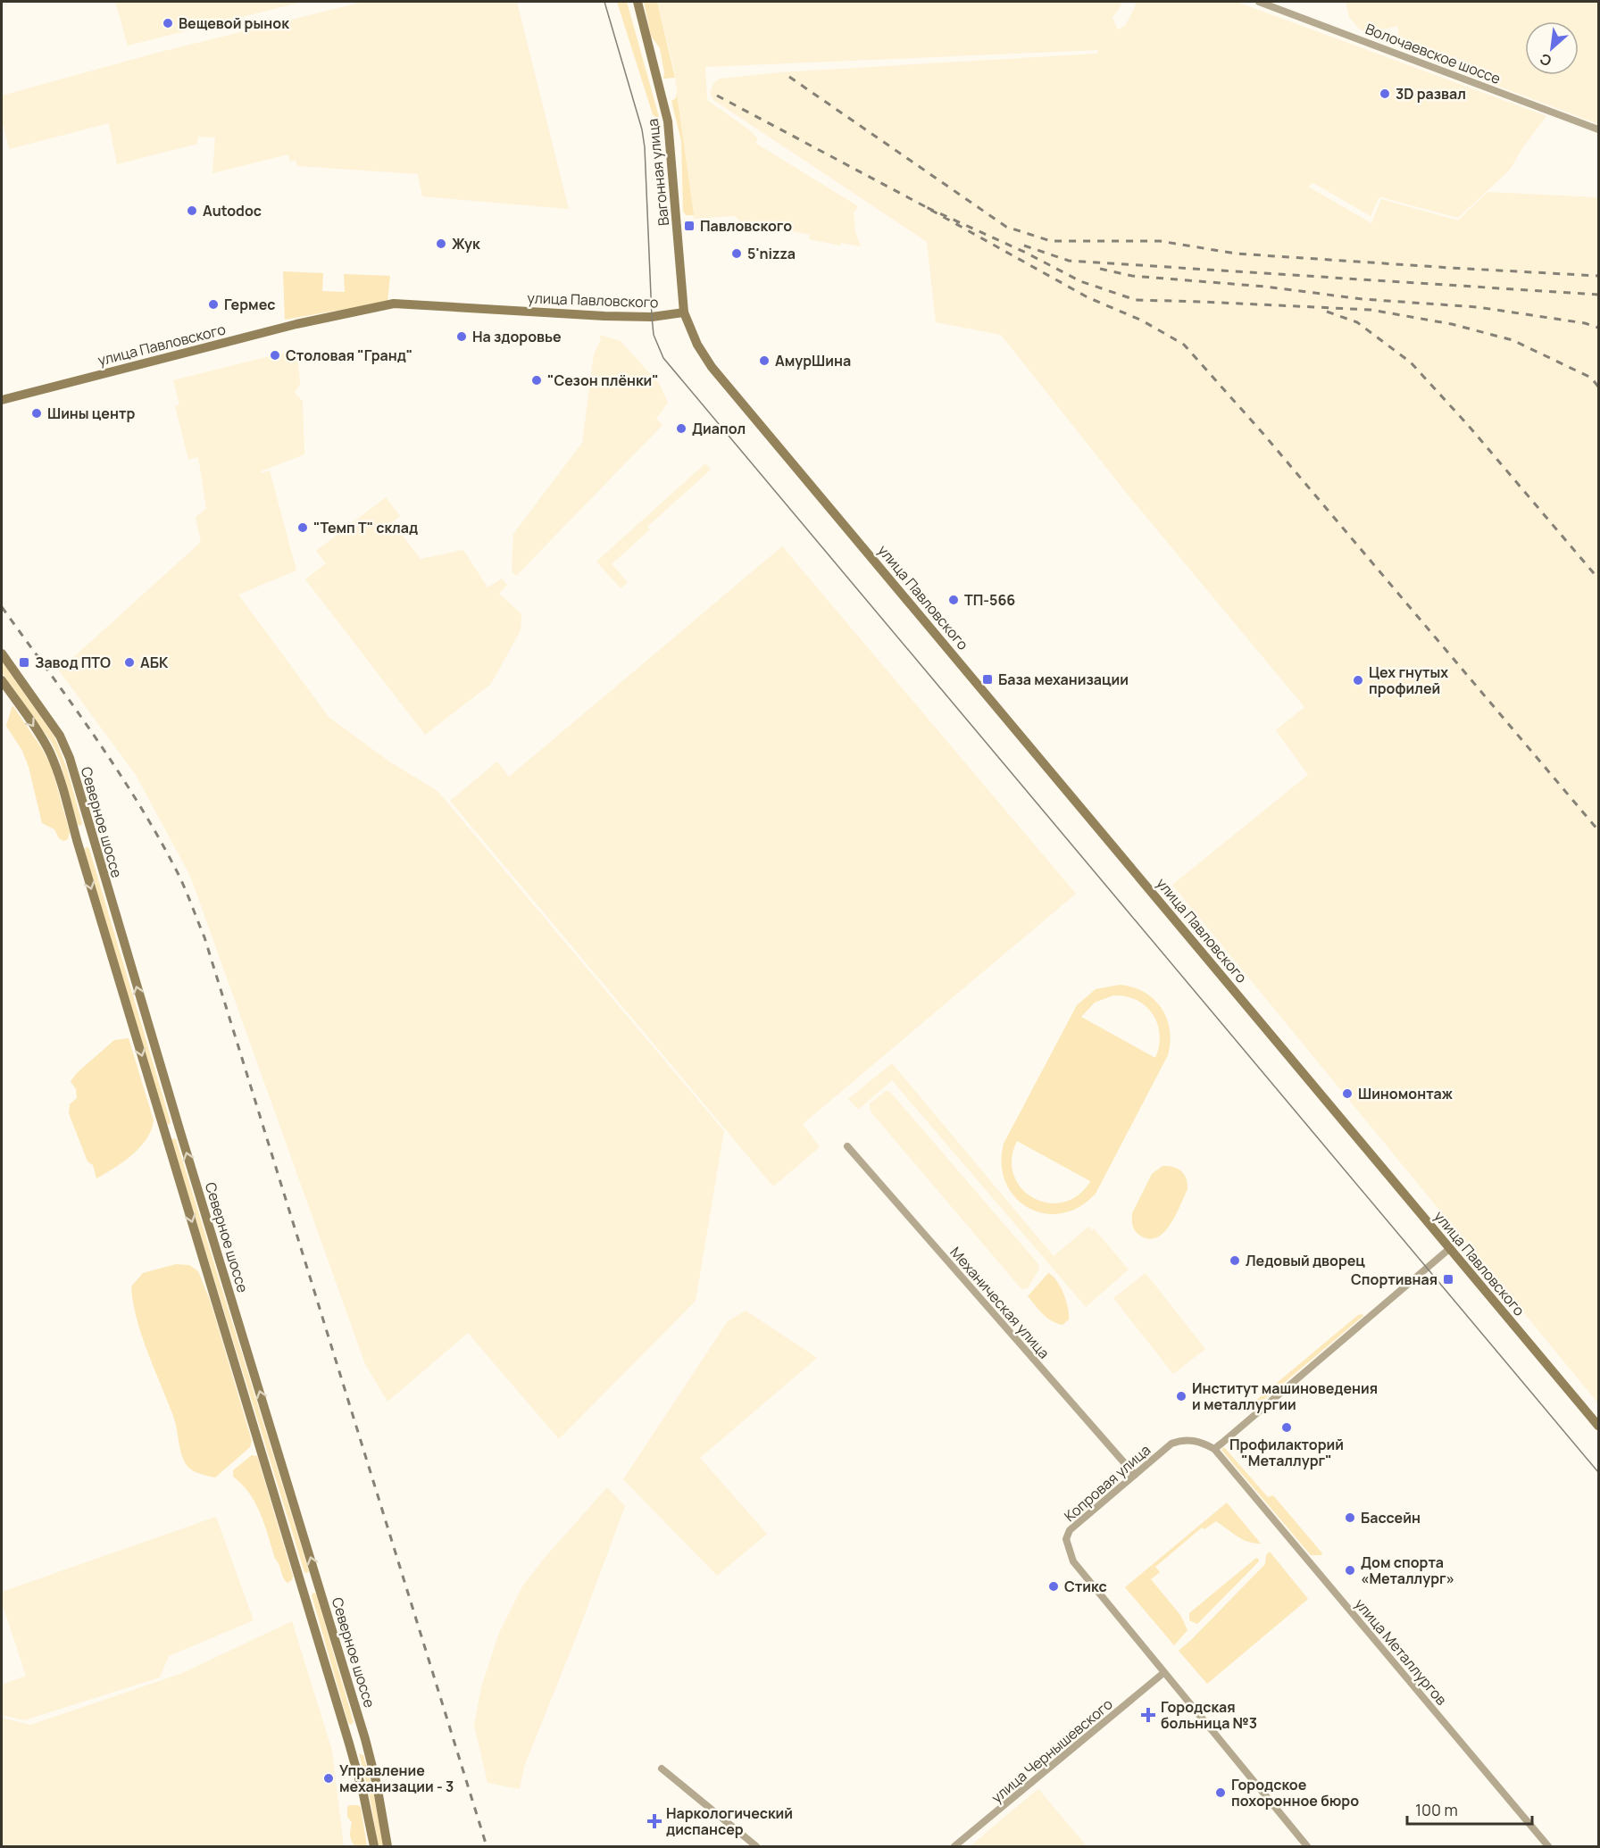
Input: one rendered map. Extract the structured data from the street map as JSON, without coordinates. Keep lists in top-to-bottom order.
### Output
{
  "streets": {
    "main road": ["Вагонная улица", "улица Павловского", "Северное шоссе"],
    "street": [
      "Волочаевское шоссе",
      "Механическая улица",
      "Копровая улица",
      "улица Металлургов",
      "улица Чернышевского"
    ]
  },
  "crossings": [
    ["Вагонная улица", "улица Павловского"],
    ["Механическая улица", "Копровая улица"],
    ["Копровая улица", "улица Металлургов"],
    ["Копровая улица", "улица Чернышевского"]
  ],
  "places": {
    "other": [
      "Вещевой рынок",
      "3D развал",
      "Autodoc",
      "Жук",
      "5'nizza",
      "Гермес",
      "На здоровье",
      "Столовая \"Гранд\"",
      "АмурШина",
      "\"Сезон плёнки\"",
      "Шины центр",
      "Диапол",
      "\"Темп Т\" склад",
      "ТП-566",
      "АБК",
      "Цех гнутых профилей",
      "Шиномонтаж",
      "Ледовый дворец",
      "Институт машиноведения и металлургии",
      "Профилакторий \"Металлург\"",
      "Бассейн",
      "Дом спорта «Металлург»",
      "Стикс",
      "Управление механизации - 3",
      "Городское похоронное бюро"
    ],
    "transit": [
      "Павловского",
      "Завод ПТО",
      "База механизации",
      "Спортивная"
    ],
    "health": ["Городская больница №3", "Наркологический диспансер"]
  },
  "scale_bar": "100 m",
  "north": "bottom left"
}
